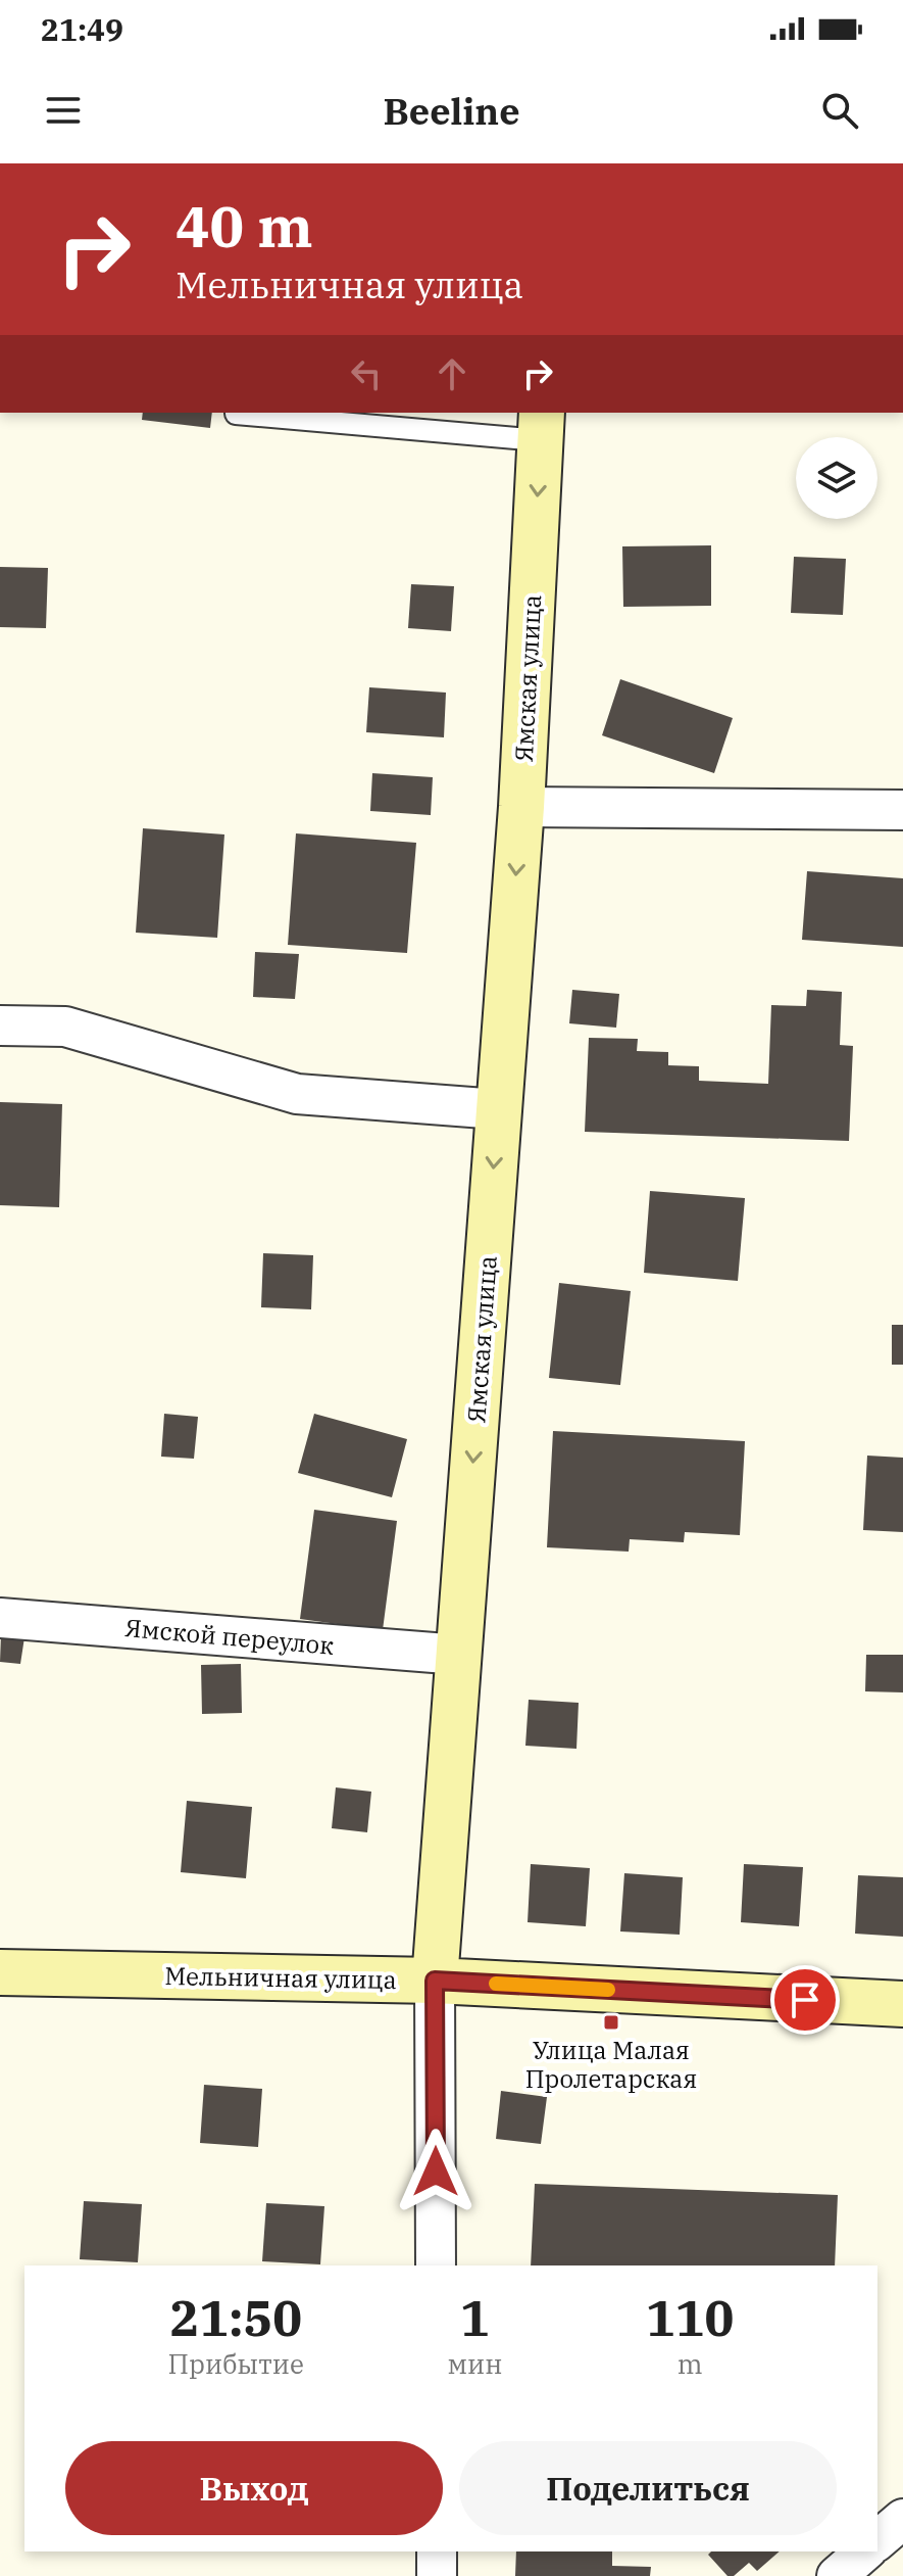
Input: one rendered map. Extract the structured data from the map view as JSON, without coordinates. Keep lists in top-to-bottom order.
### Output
{
  "streets": {
    "street": ["Ямская улица", "Ямской переулок", "Мельничная улица"]
  },
  "crossings": [
    ["Ямская улица", "Ямской переулок"],
    ["Ямская улица", "Мельничная улица"]
  ],
  "one_way": ["Ямская улица"],
  "places": {
    "transit": ["Улица Малая Пролетарская"]
  },
  "page": {
    "status": "21:49",
    "header": "Beeline",
    "turn": ["40 m", "Мельничная улица"],
    "eta": [
      "21:50",
      "Прибытие",
      "1",
      "мин",
      "110",
      "m"
    ],
    "buttons": ["Выход", "Поделиться"]
  }
}
